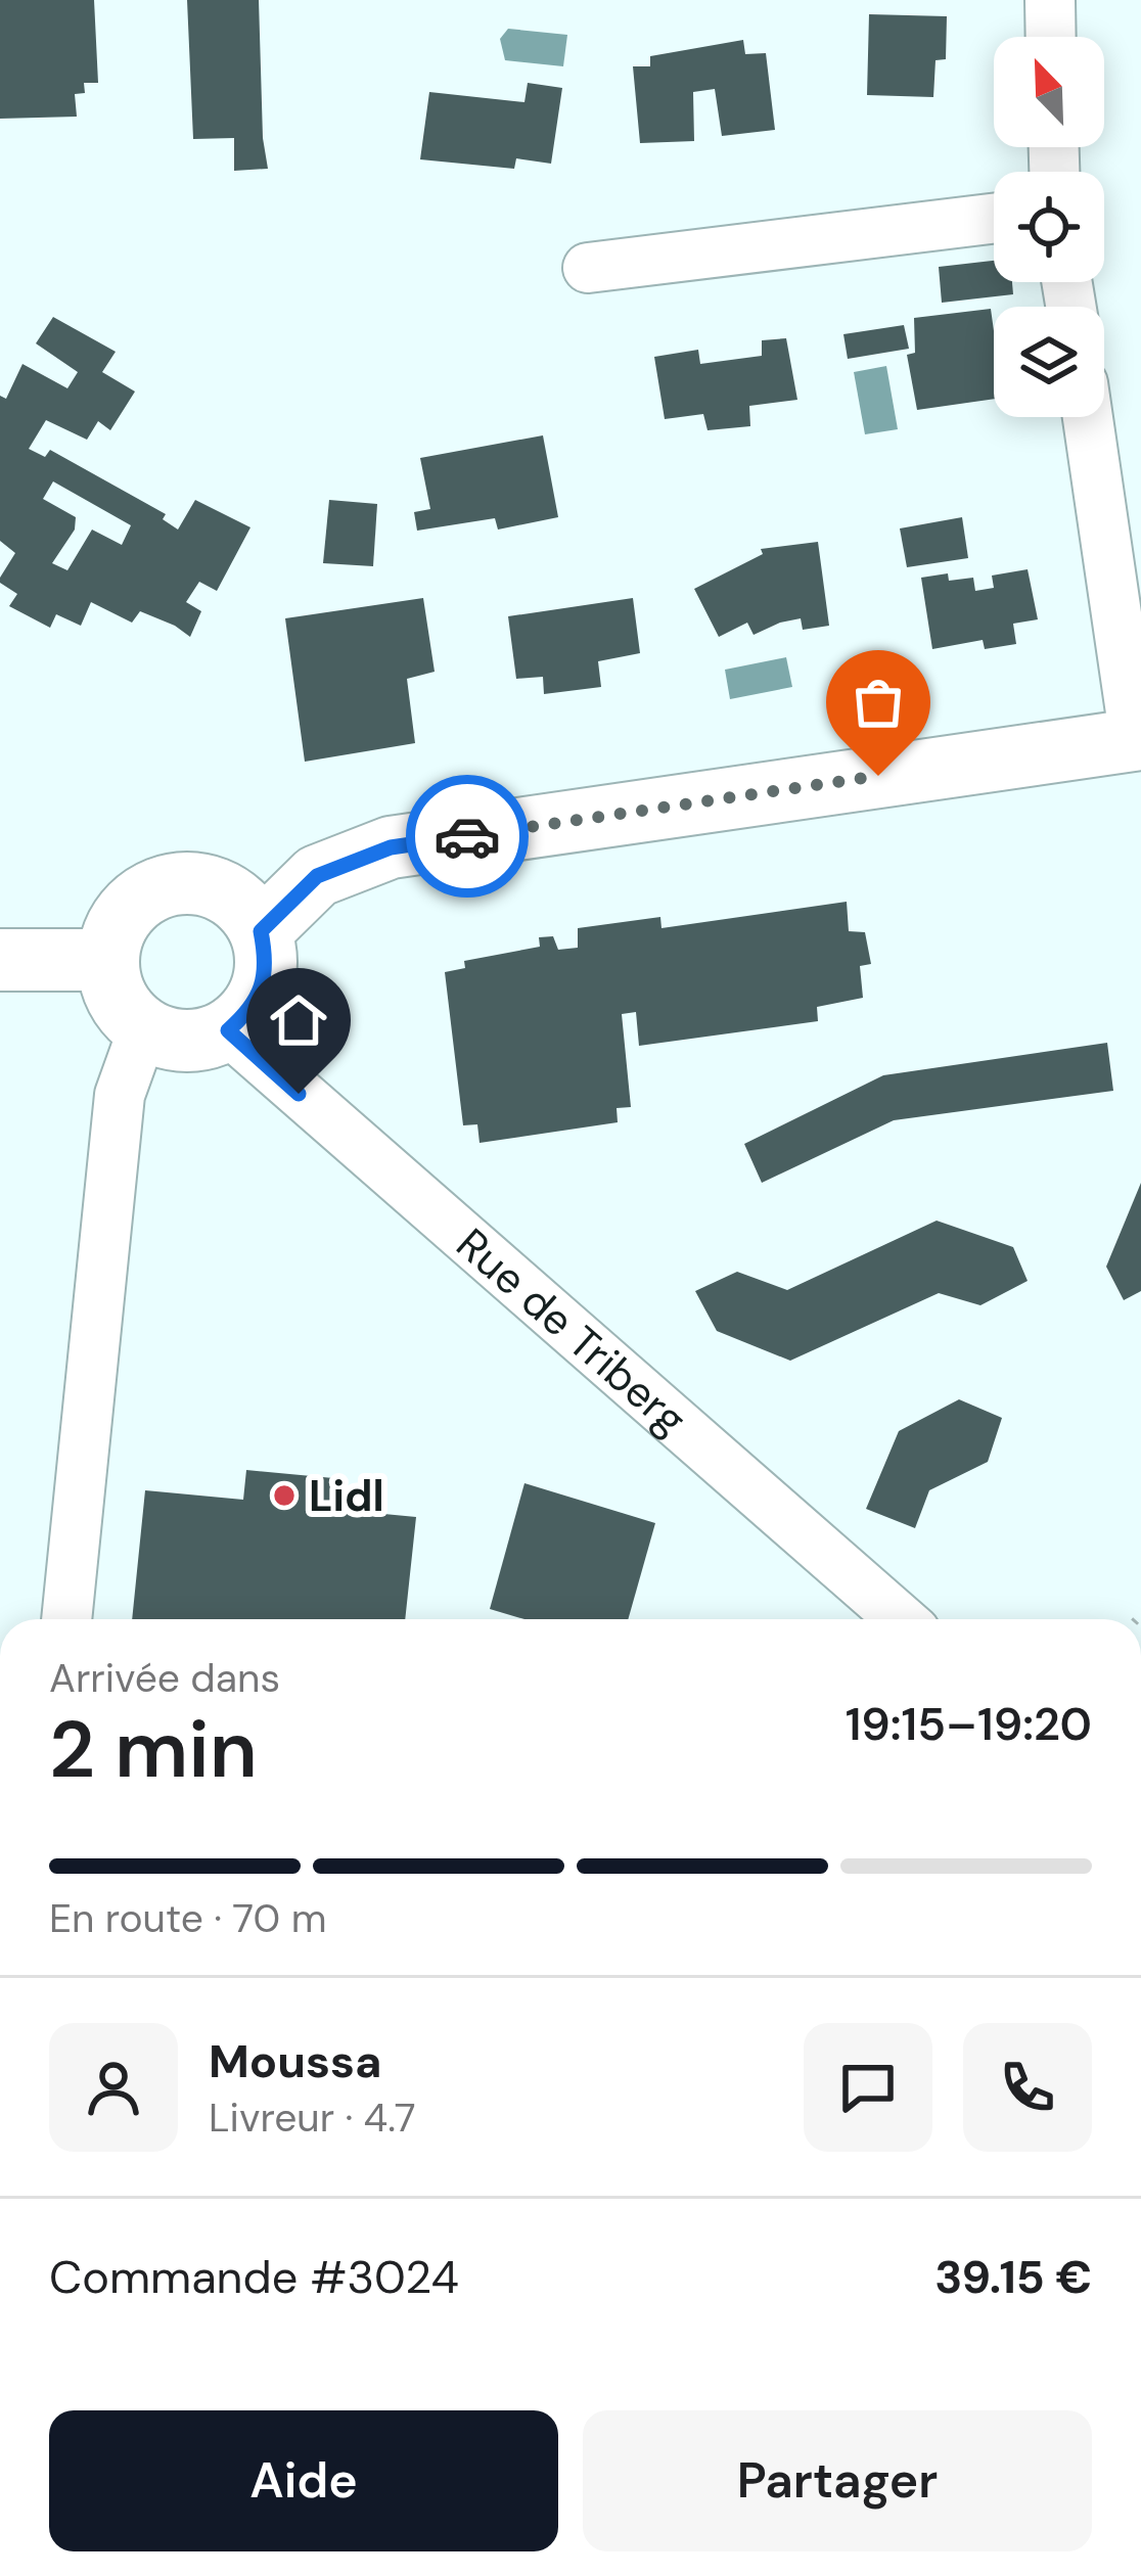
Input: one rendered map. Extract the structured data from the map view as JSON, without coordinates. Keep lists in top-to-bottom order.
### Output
{
  "streets": {
    "street": ["Rue de Triberg"]
  },
  "places": ["Lidl"],
  "north": "top left",
  "page": {
    "heading": ["2 min", "Arrivée dans", "19:15–19:20"],
    "panel": [
      "Moussa",
      "Livreur · 4.7",
      "Commande #3024",
      "39.15 €"
    ],
    "bar": "En route · 70 m",
    "buttons": ["Aide", "Partager"]
  }
}
